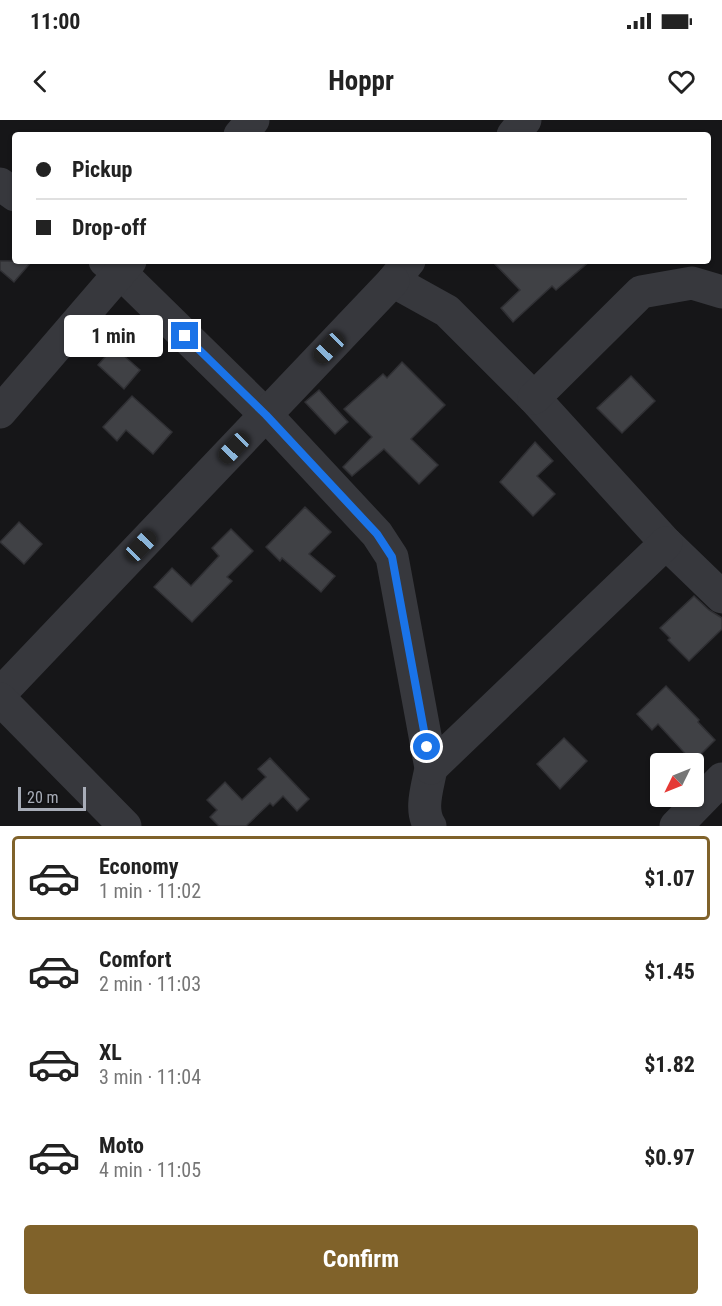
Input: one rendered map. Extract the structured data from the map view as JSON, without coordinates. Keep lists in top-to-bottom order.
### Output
{
  "scale_bar": "20 m",
  "north": "bottom left",
  "page": {
    "status": "11:00",
    "header": "Hoppr",
    "banner": ["Pickup", "Drop-off"],
    "bubble": "1 min",
    "scale": "20 m",
    "list": [
      {
        "name": "Economy",
        "note": "1 min · 11:02",
        "value": "$1.07"
      },
      {
        "name": "Comfort",
        "note": "2 min · 11:03",
        "value": "$1.45"
      },
      {
        "name": "XL",
        "note": "3 min · 11:04",
        "value": "$1.82"
      },
      {
        "name": "Moto",
        "note": "4 min · 11:05",
        "value": "$0.97"
      }
    ],
    "buttons": "Confirm"
  }
}
